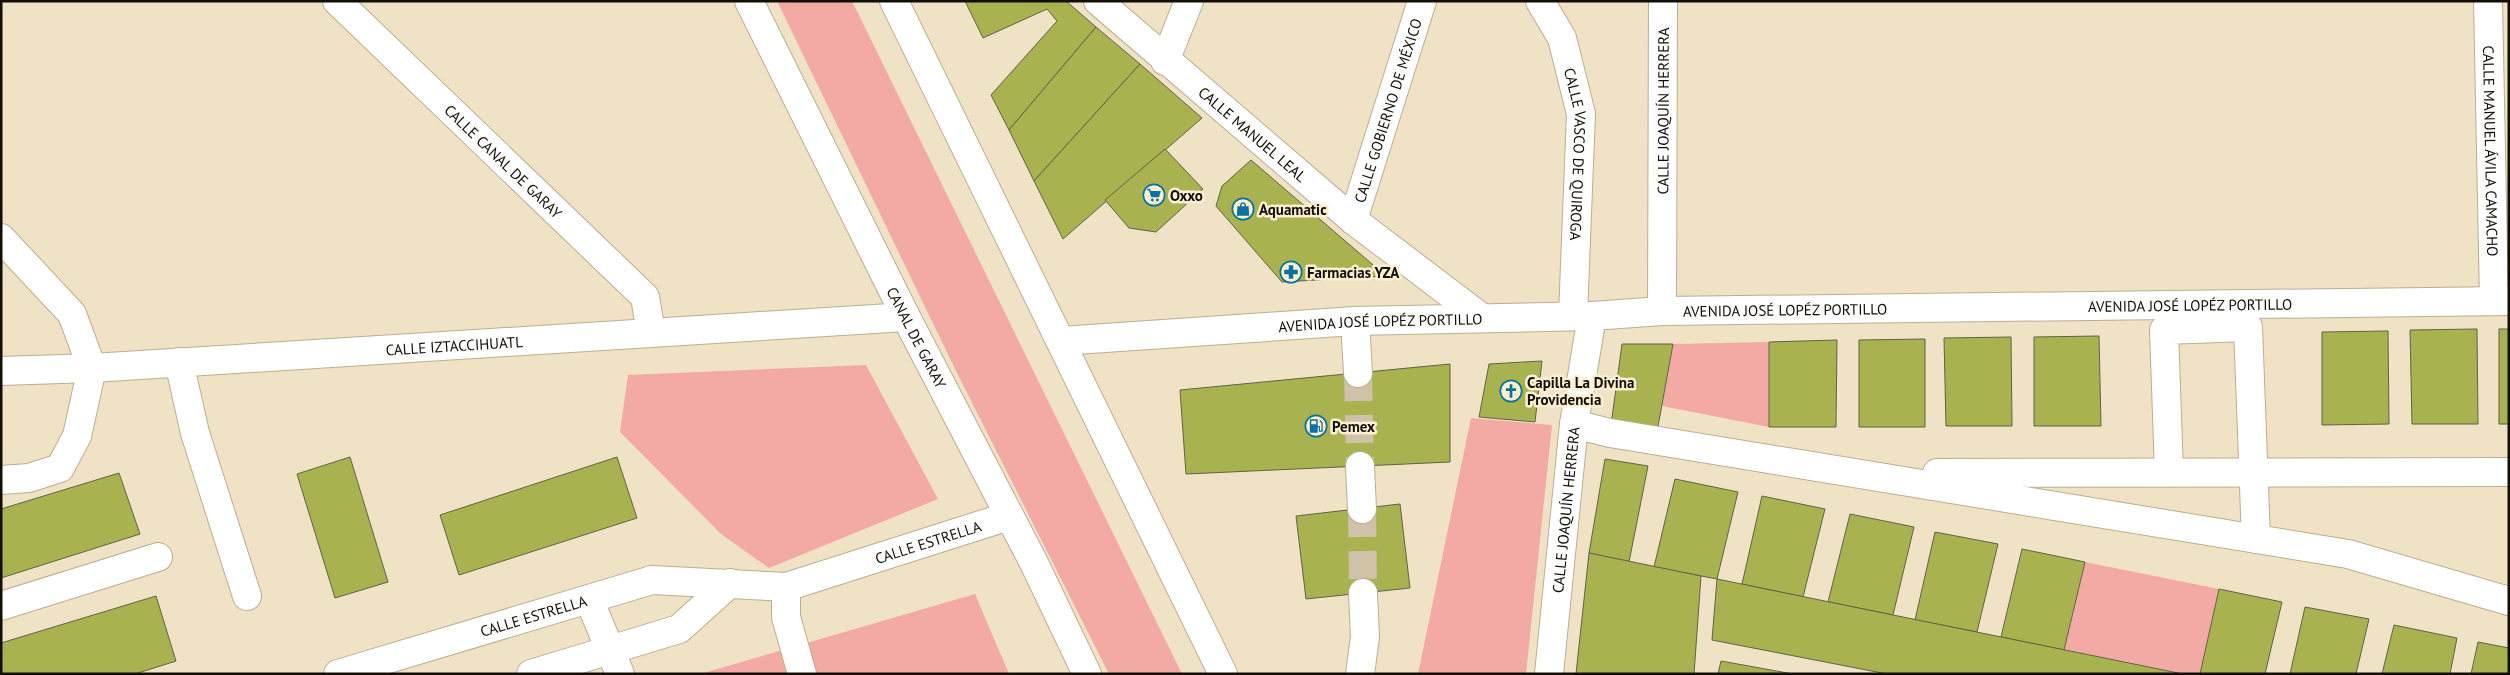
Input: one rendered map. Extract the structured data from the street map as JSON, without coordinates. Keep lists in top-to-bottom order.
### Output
{
  "streets": {
    "street": [
      "CALLE GOBIERNO DE MÉXICO",
      "CALLE JOAQUÍN HERRERA",
      "CALLE MANUEL LEAL",
      "CALLE MANUEL ÁVILA CAMACHO",
      "CALLE VASCO DE QUIROGA",
      "CALLE CANAL DE GARAY",
      "AVENIDA JOSÉ LOPÉZ PORTILLO",
      "CANAL DE GARAY",
      "CALLE IZTACCIHUATL",
      "CALLE ESTRELLA"
    ]
  },
  "crossings": [
    ["CALLE GOBIERNO DE MÉXICO", "CALLE MANUEL LEAL"],
    ["CALLE JOAQUÍN HERRERA", "CALLE VASCO DE QUIROGA"],
    ["CALLE JOAQUÍN HERRERA", "AVENIDA JOSÉ LOPÉZ PORTILLO"],
    ["CALLE MANUEL LEAL", "AVENIDA JOSÉ LOPÉZ PORTILLO"],
    ["CALLE MANUEL ÁVILA CAMACHO", "AVENIDA JOSÉ LOPÉZ PORTILLO"],
    ["CALLE VASCO DE QUIROGA", "AVENIDA JOSÉ LOPÉZ PORTILLO"],
    ["CALLE CANAL DE GARAY", "CALLE IZTACCIHUATL"],
    ["CANAL DE GARAY", "CALLE IZTACCIHUATL"],
    ["CANAL DE GARAY", "CALLE ESTRELLA"]
  ],
  "places": {
    "supermarket": ["Oxxo"],
    "shop": ["Aquamatic"],
    "pharmacy": ["Farmacias YZA"],
    "church": ["Capilla La Divina Providencia"],
    "fuel station": ["Pemex"]
  }
}
